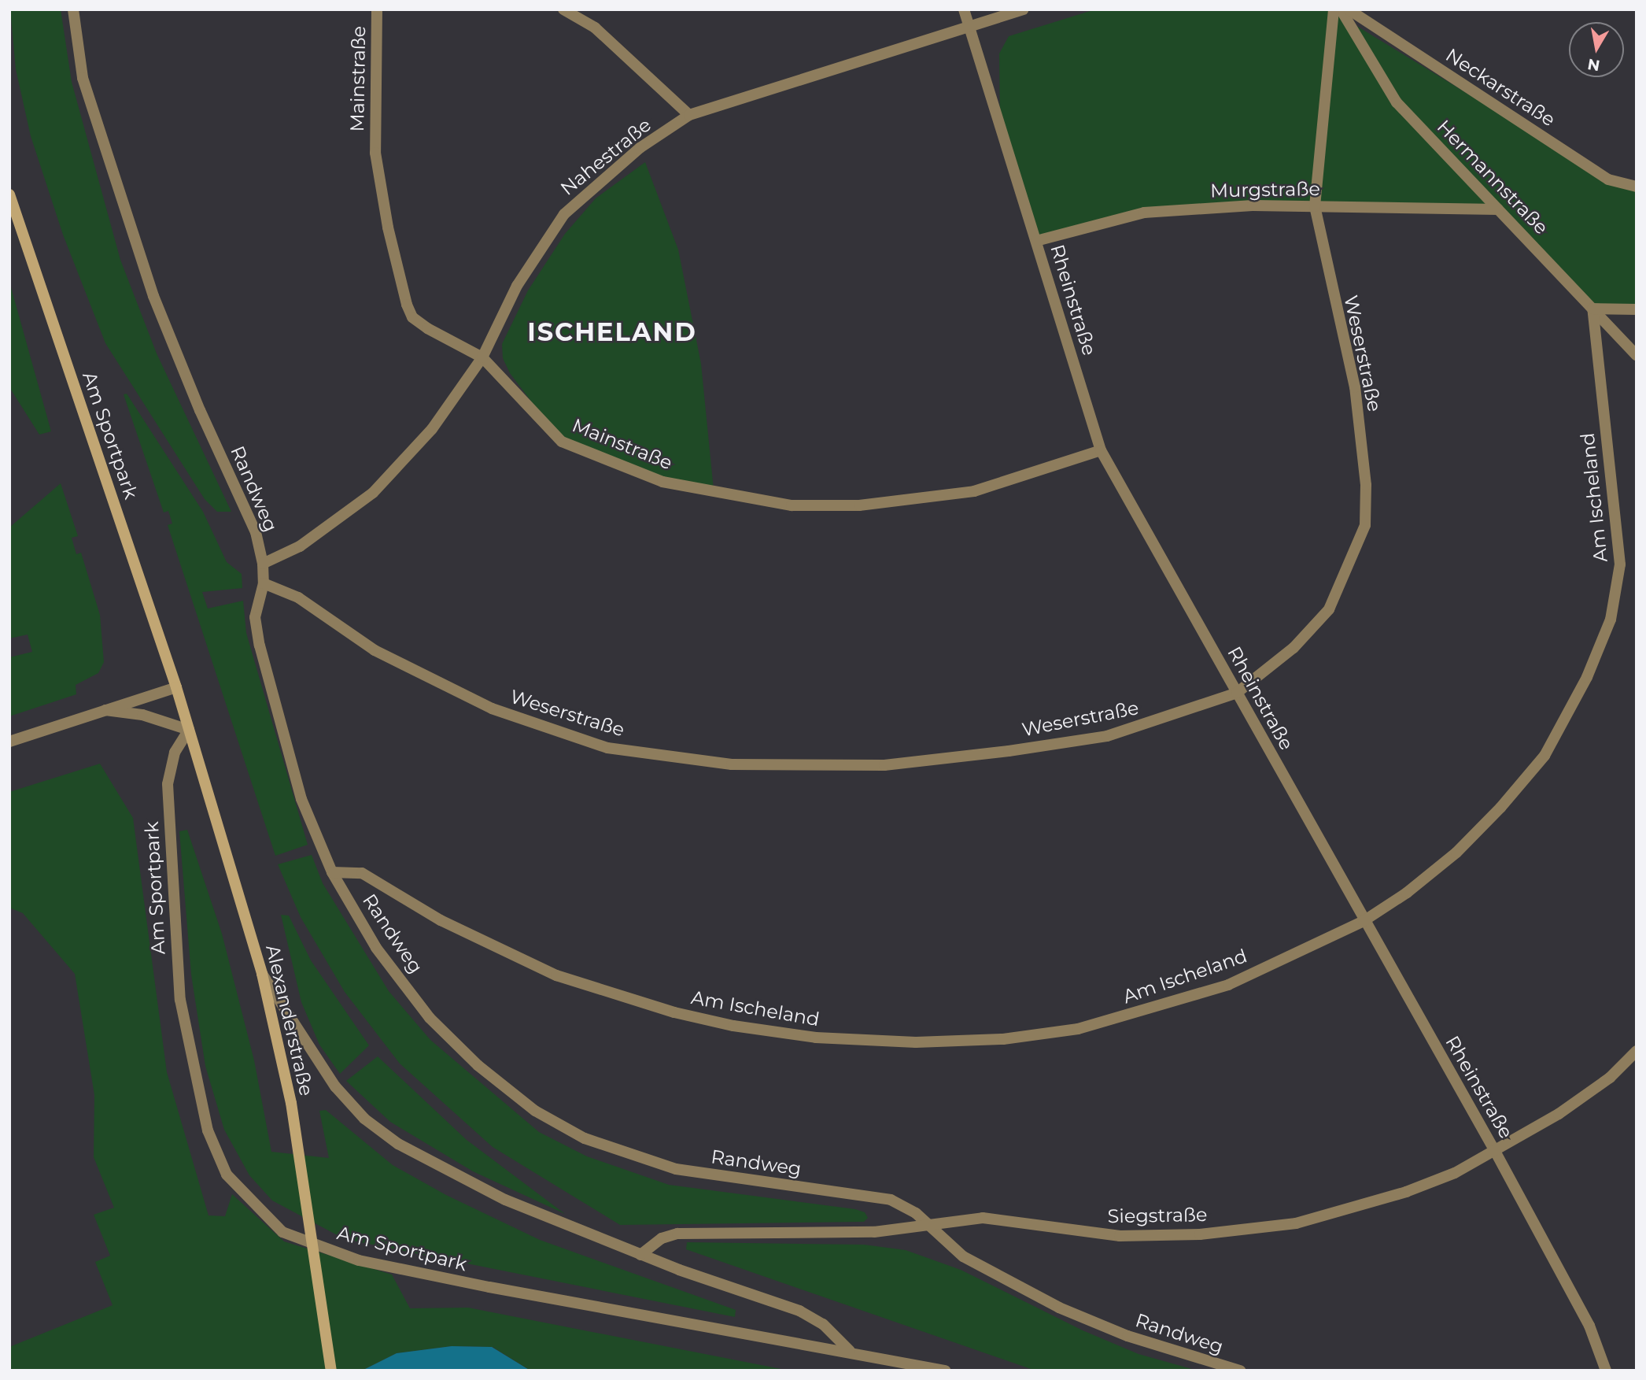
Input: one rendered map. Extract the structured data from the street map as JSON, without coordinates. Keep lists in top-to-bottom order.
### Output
{
  "streets": {
    "main road": ["Am Sportpark", "Alexanderstraße"],
    "street": [
      "Mainstraße",
      "Neckarstraße",
      "Nahestraße",
      "Hermannstraße",
      "Murgstraße",
      "Rheinstraße",
      "Weserstraße",
      "Randweg",
      "Am Ischeland",
      "Siegstraße"
    ]
  },
  "crossings": [
    ["Mainstraße", "Nahestraße"],
    ["Mainstraße", "Rheinstraße"],
    ["Nahestraße", "Rheinstraße"],
    ["Nahestraße", "Randweg"],
    ["Hermannstraße", "Murgstraße"],
    ["Hermannstraße", "Am Ischeland"],
    ["Murgstraße", "Rheinstraße"],
    ["Murgstraße", "Weserstraße"],
    ["Rheinstraße", "Weserstraße"],
    ["Rheinstraße", "Am Ischeland"],
    ["Rheinstraße", "Siegstraße"],
    ["Weserstraße", "Randweg"],
    ["Am Sportpark", "Alexanderstraße"],
    ["Randweg", "Am Ischeland"],
    ["Randweg", "Siegstraße"]
  ],
  "districts": ["ISCHELAND"],
  "north": "bottom"
}
